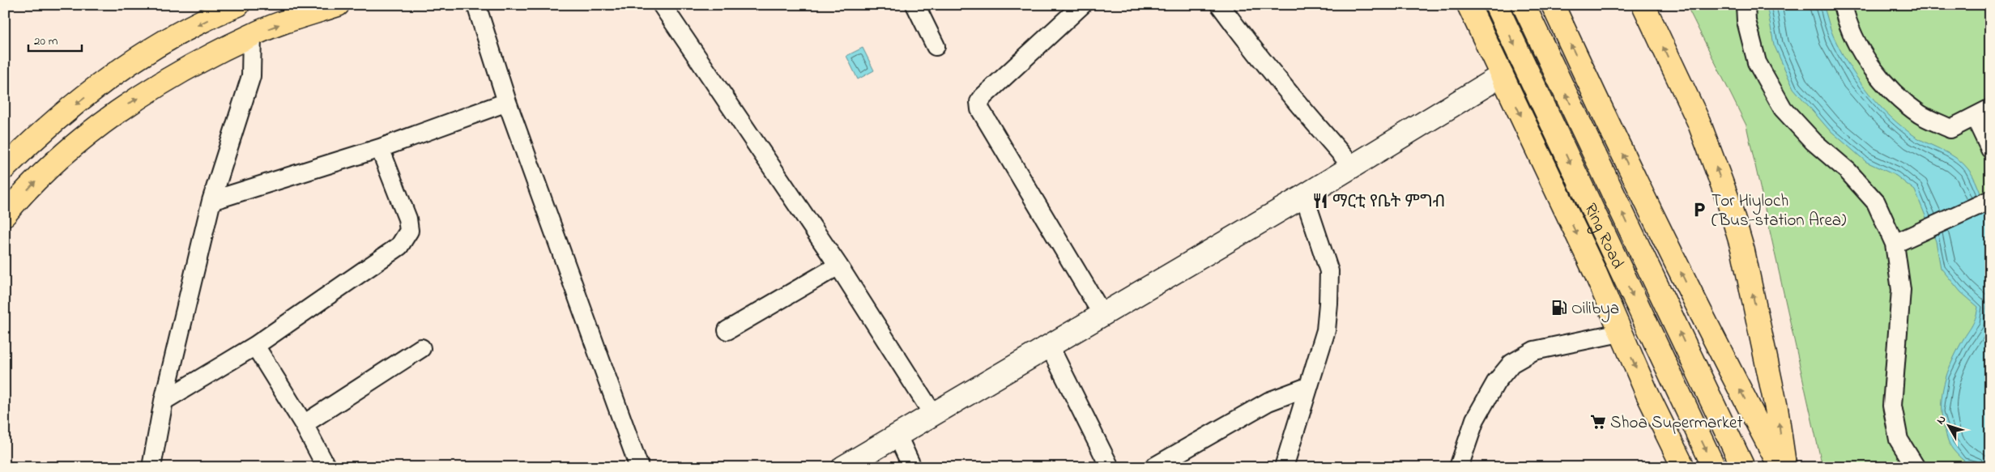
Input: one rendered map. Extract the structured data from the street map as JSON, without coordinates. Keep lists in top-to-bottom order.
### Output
{
  "streets": {
    "main road": ["Ring Road"]
  },
  "places": {
    "restaurant": ["ማርቲ የቤት ምግብ"],
    "parking": ["Tor Hiyloch (Bus-station Area)"],
    "fuel station": ["Oilibya"],
    "supermarket": ["Shoa Supermarket"]
  },
  "scale_bar": "20 m",
  "north": "top left"
}
